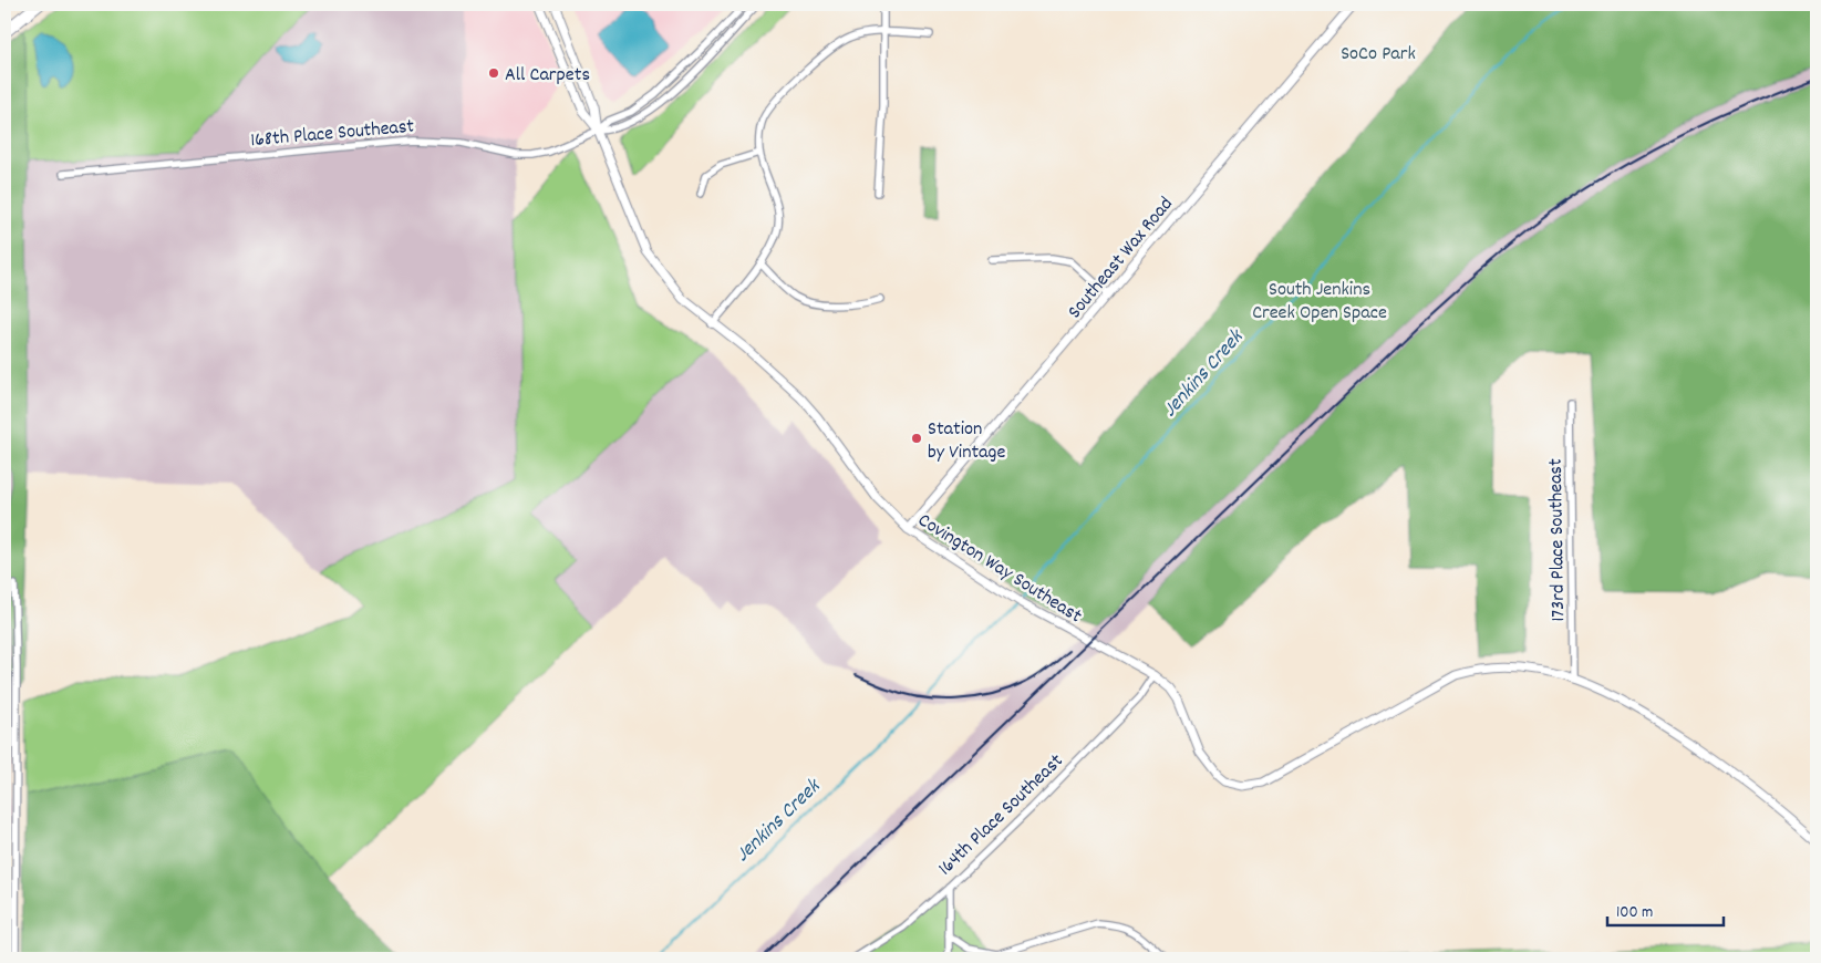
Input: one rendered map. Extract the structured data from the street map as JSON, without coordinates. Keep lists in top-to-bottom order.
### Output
{
  "streets": {
    "street": [
      "168th Place Southeast",
      "Southeast Wax Road",
      "173rd Place Southeast",
      "Covington Way Southeast",
      "164th Place Southeast"
    ]
  },
  "crossings": [
    ["168th Place Southeast", "Covington Way Southeast"],
    ["Southeast Wax Road", "Covington Way Southeast"],
    ["173rd Place Southeast", "Covington Way Southeast"],
    ["Covington Way Southeast", "164th Place Southeast"]
  ],
  "water": ["Jenkins Creek"],
  "parks": ["SoCo Park", "South Jenkins Creek Open Space"],
  "places": ["All Carpets", "Station by Vintage"],
  "scale_bar": "100 m"
}
